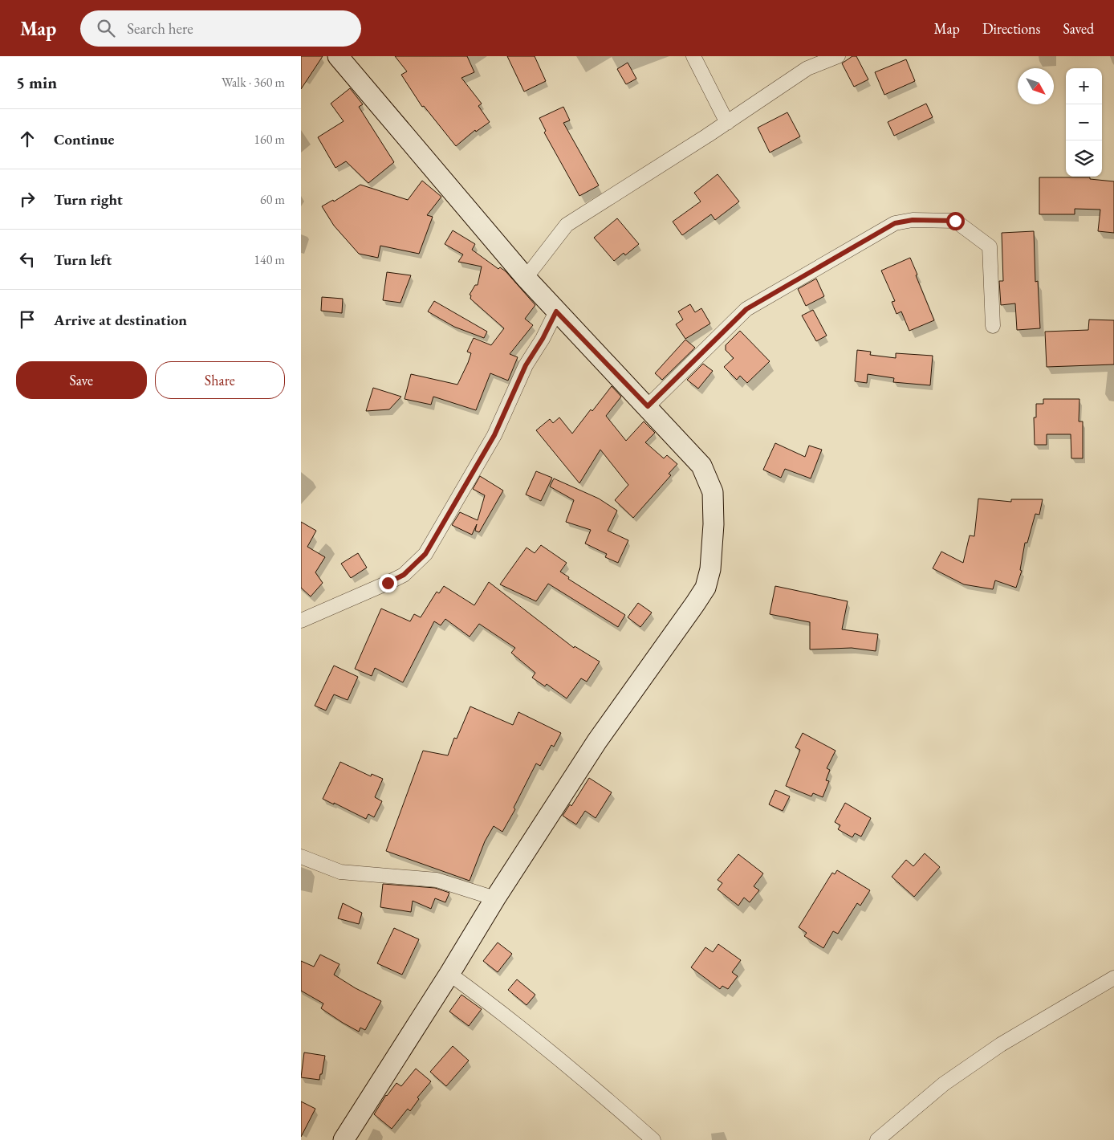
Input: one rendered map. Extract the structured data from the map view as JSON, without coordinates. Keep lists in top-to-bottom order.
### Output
{
  "north": "bottom right",
  "page": {
    "header": "Map",
    "search": "Search here",
    "nav": ["Map", "Directions", "Saved"],
    "heading": ["5 min", "Walk · 360 m"],
    "map_buttons": ["+", "−"],
    "list": [
      ["Continue", "160 m"],
      ["Turn right", "60 m"],
      ["Turn left", "140 m"],
      "Arrive at destination"
    ],
    "buttons": ["Save", "Share"]
  }
}
